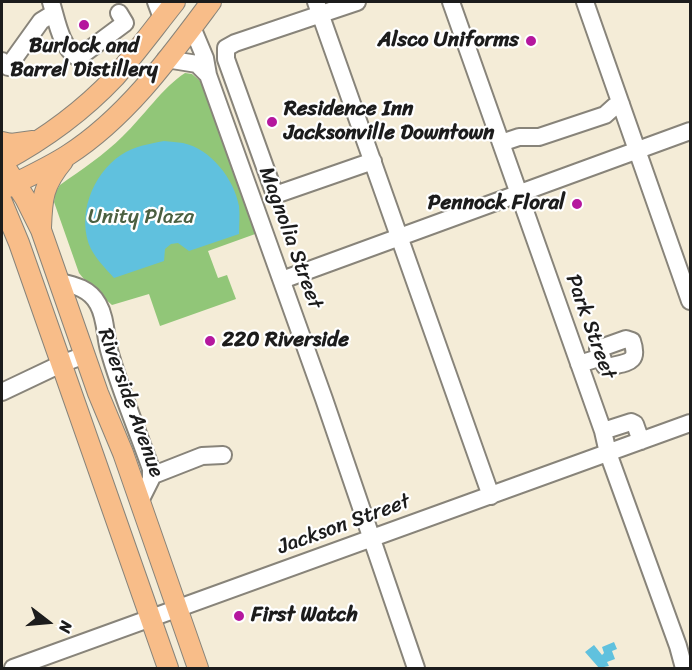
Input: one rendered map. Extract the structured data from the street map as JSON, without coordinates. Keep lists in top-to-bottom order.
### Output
{
  "streets": {
    "main road": ["Riverside Avenue"],
    "street": ["Magnolia Street", "Park Street", "Jackson Street"]
  },
  "crossings": [
    ["Magnolia Street", "Jackson Street"],
    ["Park Street", "Jackson Street"],
    ["Riverside Avenue", "Jackson Street"]
  ],
  "parks": ["Unity Plaza"],
  "places": [
    "Burlock and Barrel Distillery",
    "Alsco Uniforms",
    "Residence Inn Jacksonville Downtown",
    "Pennock Floral",
    "220 Riverside",
    "First Watch"
  ],
  "north": "right"
}
